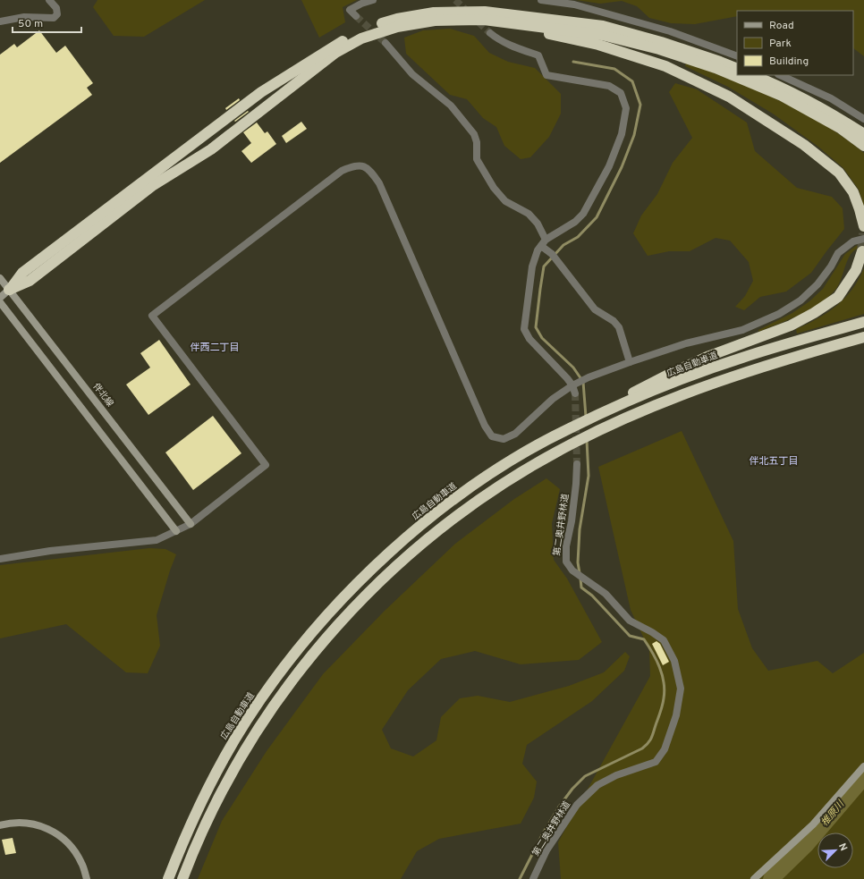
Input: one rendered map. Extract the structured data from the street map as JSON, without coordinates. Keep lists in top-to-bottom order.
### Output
{
  "streets": {
    "highway": ["広島自動車道"],
    "street": ["伴北線", "第二奥井野林道"]
  },
  "districts": ["伴西二丁目", "伴北五丁目"],
  "water": ["椎原川"],
  "legend": ["Road", "Park", "Building"],
  "scale_bar": "50 m",
  "north": "top right"
}
